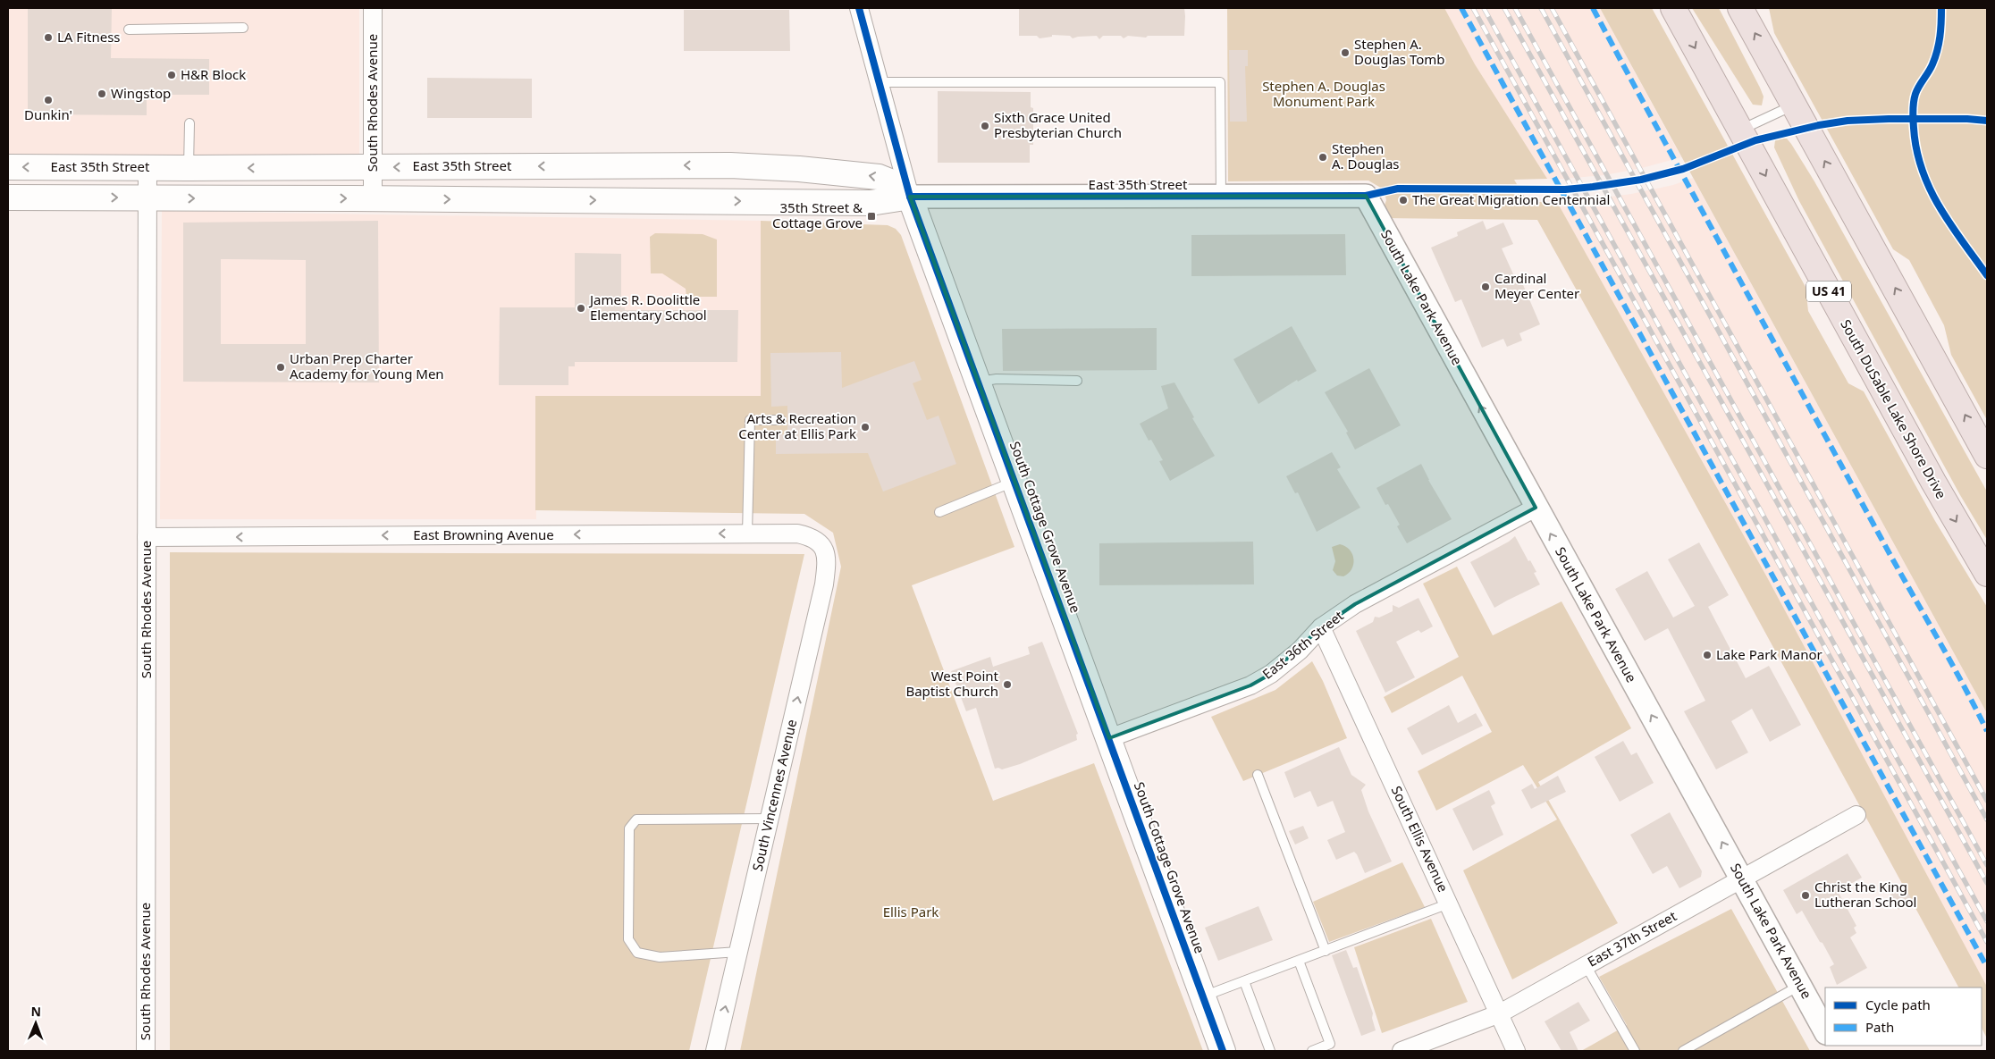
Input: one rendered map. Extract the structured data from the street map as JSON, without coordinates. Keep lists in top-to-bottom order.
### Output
{
  "streets": {
    "highway": ["US 41", "South DuSable Lake Shore Drive"],
    "main road": ["East 35th Street", "South Cottage Grove Avenue"],
    "street": [
      "South Rhodes Avenue",
      "South Lake Park Avenue",
      "East Browning Avenue",
      "East 36th Street",
      "South Vincennes Avenue",
      "South Ellis Avenue",
      "East 37th Street"
    ]
  },
  "crossings": [
    ["South Rhodes Avenue", "East 35th Street"],
    ["South Rhodes Avenue", "East Browning Avenue"],
    ["East 35th Street", "South Lake Park Avenue"],
    ["East 35th Street", "South Cottage Grove Avenue"],
    ["South Lake Park Avenue", "East 36th Street"],
    ["South Lake Park Avenue", "East 37th Street"],
    ["South Cottage Grove Avenue", "East 36th Street"],
    ["East Browning Avenue", "South Vincennes Avenue"],
    ["East 36th Street", "South Ellis Avenue"],
    ["South Ellis Avenue", "East 37th Street"]
  ],
  "one_way": ["South Lake Park Avenue", "East Browning Avenue", "South Vincennes Avenue"],
  "parks": ["Stephen A. Douglas Monument Park", "Ellis Park"],
  "places": {
    "other": [
      "LA Fitness",
      "Stephen A. Douglas Tomb",
      "H&R Block",
      "Wingstop",
      "Dunkin'",
      "Sixth Grace United Presbyterian Church",
      "Stephen A. Douglas",
      "The Great Migration Centennial",
      "Cardinal Meyer Center",
      "James R. Doolittle Elementary School",
      "Urban Prep Charter Academy for Young Men",
      "Arts & Recreation Center at Ellis Park",
      "Lake Park Manor",
      "West Point Baptist Church",
      "Christ the King Lutheran School"
    ],
    "transit": ["35th Street & Cottage Grove"]
  },
  "legend": ["Cycle path", "Path"],
  "north": "top"
}
